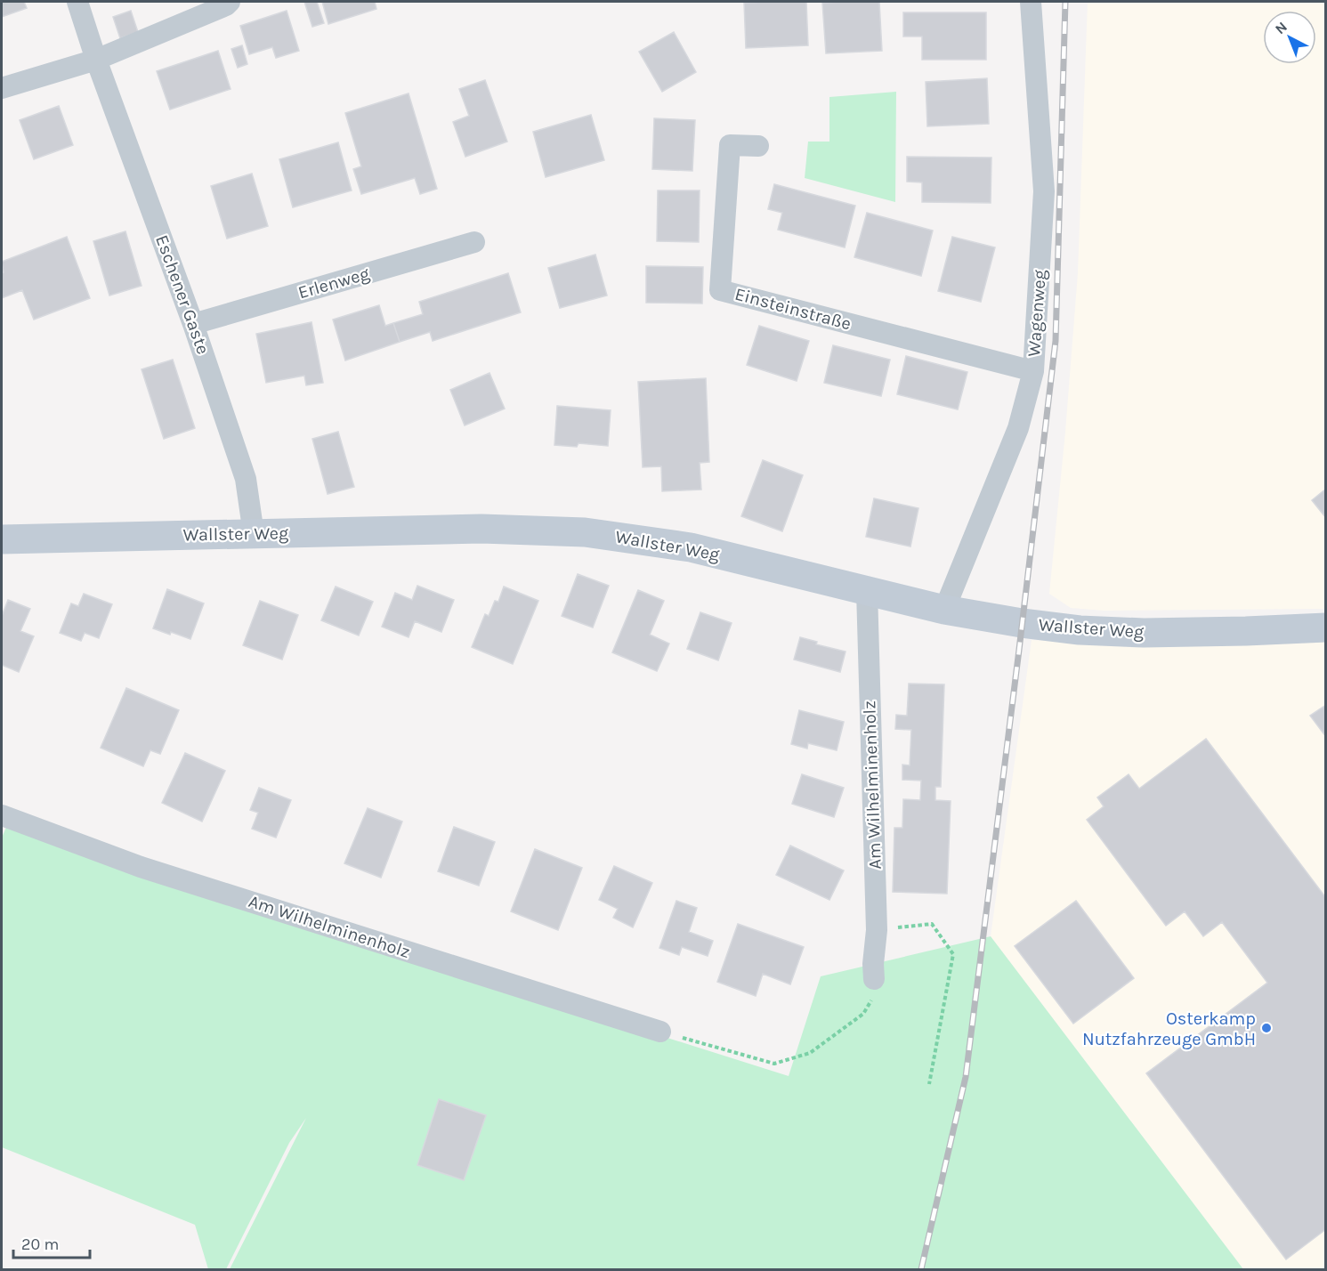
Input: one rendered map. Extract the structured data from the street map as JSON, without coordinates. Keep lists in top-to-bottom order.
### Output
{
  "streets": {
    "street": [
      "Erlenweg",
      "Eschener Gaste",
      "Einsteinstraße",
      "Wagenweg",
      "Wallster Weg",
      "Am Wilhelminenholz"
    ]
  },
  "crossings": [
    ["Erlenweg", "Eschener Gaste"],
    ["Eschener Gaste", "Wallster Weg"],
    ["Einsteinstraße", "Wagenweg"],
    ["Wagenweg", "Wallster Weg"],
    ["Wallster Weg", "Am Wilhelminenholz"]
  ],
  "places": ["Osterkamp Nutzfahrzeuge GmbH"],
  "scale_bar": "20 m",
  "north": "top left"
}
